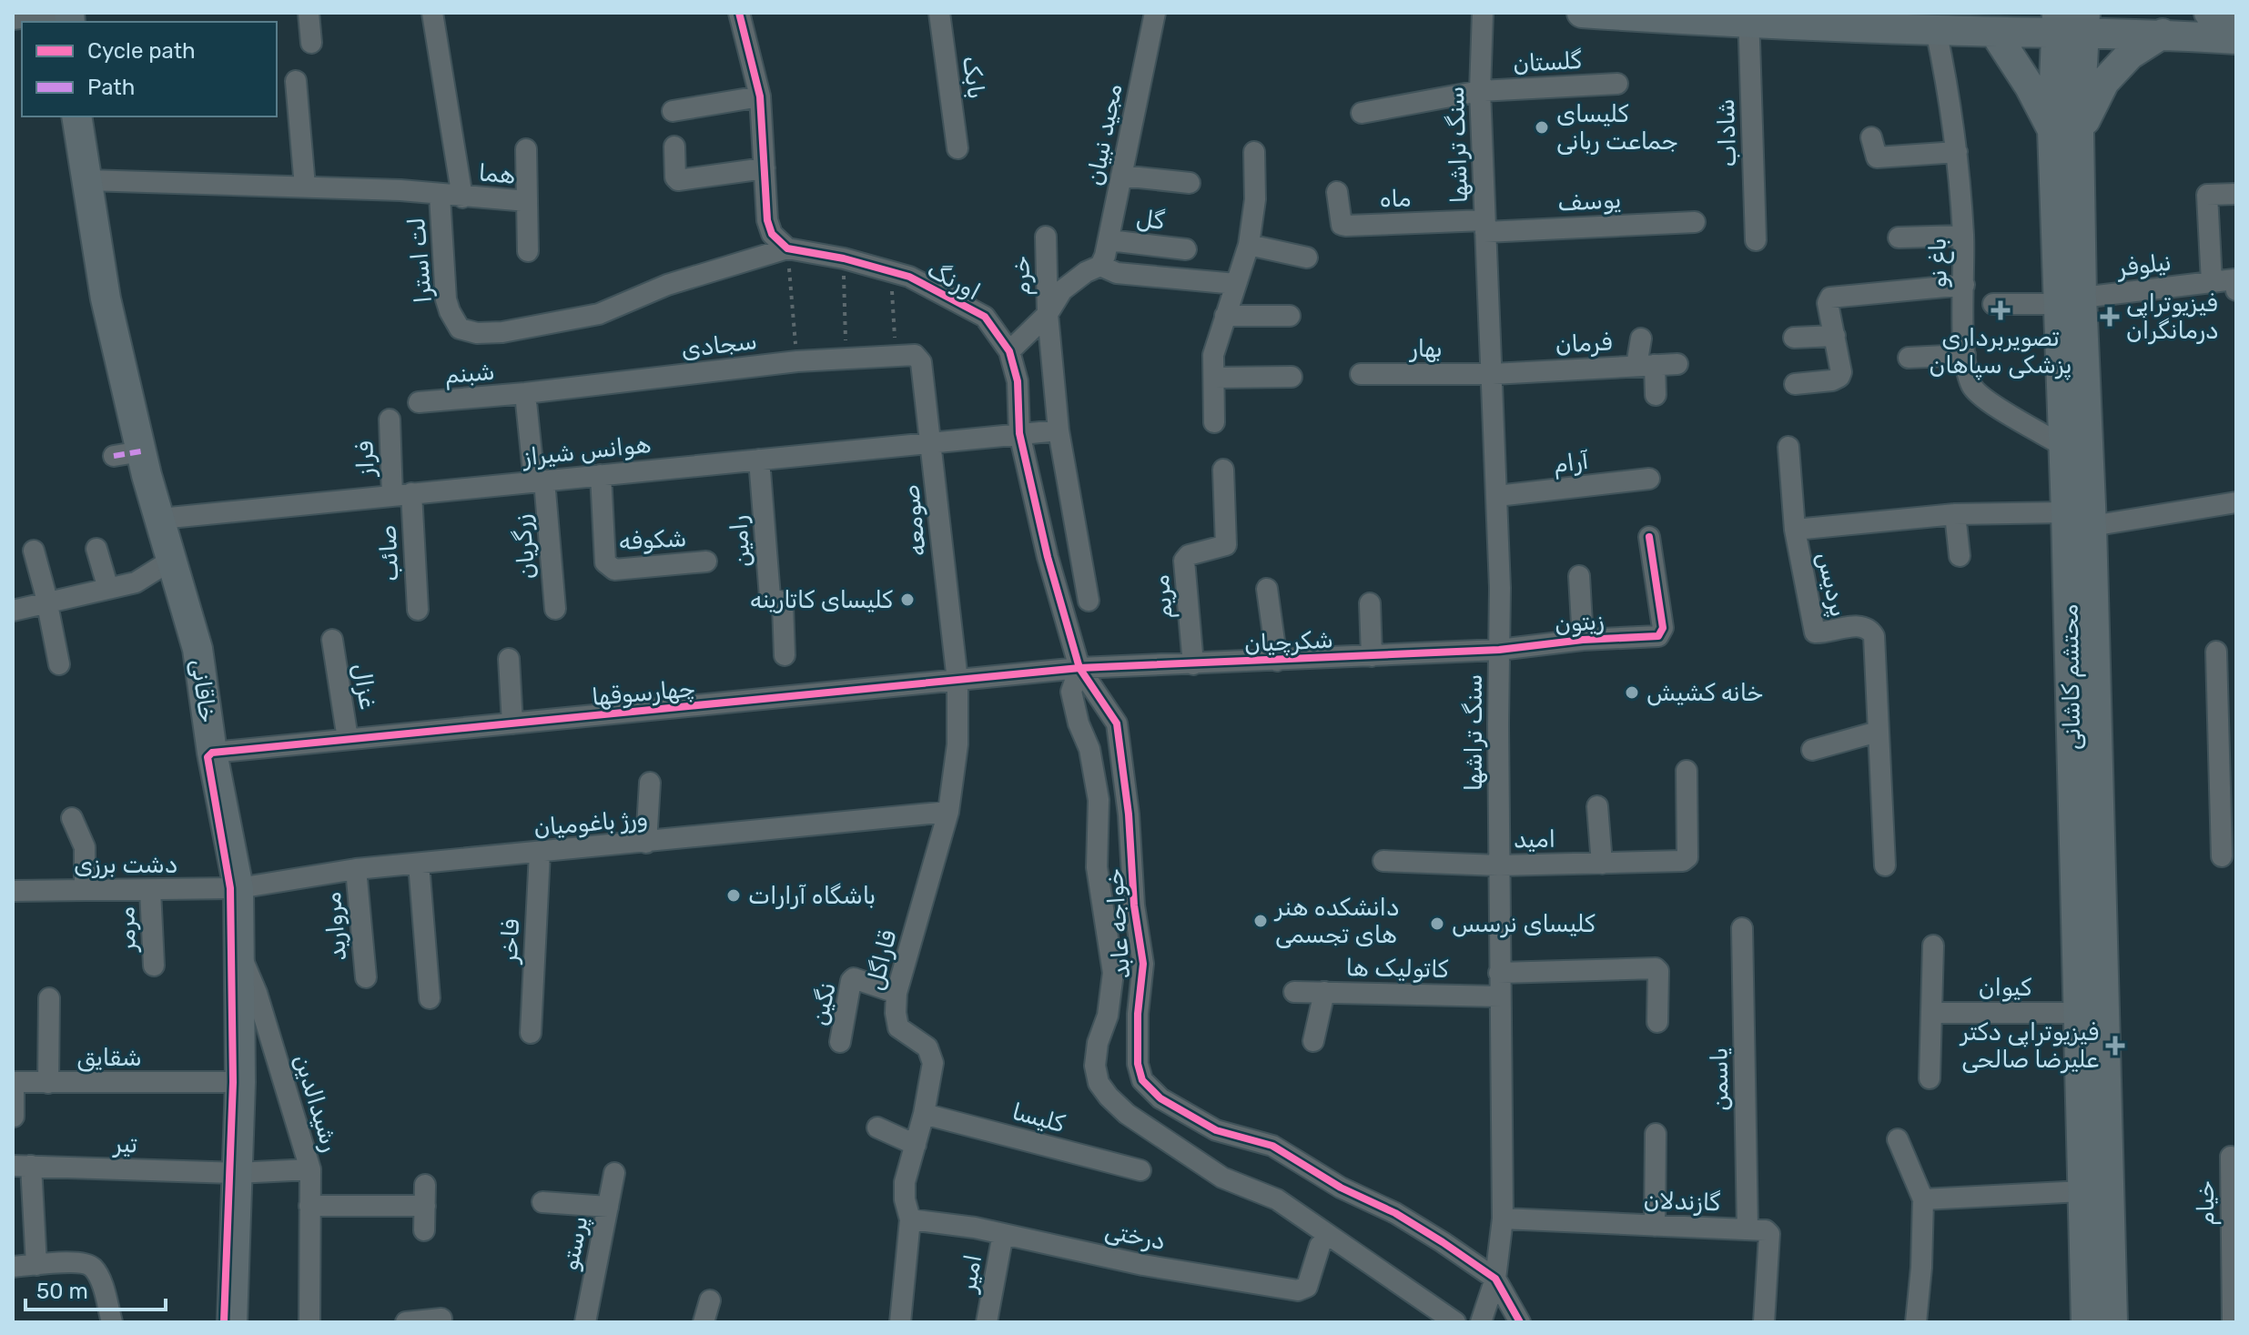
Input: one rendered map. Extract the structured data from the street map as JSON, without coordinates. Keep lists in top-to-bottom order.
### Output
{
  "streets": {
    "main road": ["محتشم کاشانی", "خاقانی"],
    "street": [
      "گلستان",
      "بابک",
      "شاداب",
      "مجید نبیان",
      "سنگ تراشها",
      "هما",
      "ماه",
      "یوسف",
      "گل",
      "لت استرا",
      "باغ نو",
      "نیلوفر",
      "خرم",
      "اورنگ",
      "فرمان",
      "سجادی",
      "بهار",
      "شبنم",
      "هوانس شیراز",
      "فراز",
      "آرام",
      "صومعه",
      "شکوفه",
      "رامین",
      "زرگریان",
      "صائب",
      "پردیس",
      "مریم",
      "زیتون",
      "شکرچیان",
      "غزال",
      "چهارسوقها",
      "ورژ باغومیان",
      "امید",
      "دشت برزی",
      "خواجه عابد",
      "مروارید",
      "مرمر",
      "فاخر",
      "قاراگل",
      "کاتولیک ها",
      "کیوان",
      "نگین",
      "شقایق",
      "یاسمن",
      "رشیدالدین",
      "کلیسا",
      "تیر",
      "گازندلان",
      "خیام",
      "درختی",
      "پرستو",
      "امیر"
    ]
  },
  "crossings": [
    ["گلستان", "سنگ تراشها"],
    ["مجید نبیان", "گل"],
    ["سنگ تراشها", "ماه"],
    ["سنگ تراشها", "یوسف"],
    ["سنگ تراشها", "فرمان"],
    ["سنگ تراشها", "بهار"],
    ["سنگ تراشها", "آرام"],
    ["سنگ تراشها", "زیتون"],
    ["سنگ تراشها", "شکرچیان"],
    ["سنگ تراشها", "امید"],
    ["سنگ تراشها", "خواجه عابد"],
    ["سنگ تراشها", "کاتولیک ها"],
    ["سنگ تراشها", "گازندلان"],
    ["هما", "لت استرا"],
    ["ماه", "یوسف"],
    ["لت استرا", "اورنگ"],
    ["لت استرا", "خاقانی"],
    ["باغ نو", "محتشم کاشانی"],
    ["نیلوفر", "محتشم کاشانی"],
    ["اورنگ", "هوانس شیراز"],
    ["اورنگ", "شکرچیان"],
    ["اورنگ", "چهارسوقها"],
    ["اورنگ", "خواجه عابد"],
    ["فرمان", "بهار"],
    ["سجادی", "شبنم"],
    ["سجادی", "صومعه"],
    ["سجادی", "زرگریان"],
    ["شبنم", "زرگریان"],
    ["هوانس شیراز", "فراز"],
    ["هوانس شیراز", "صومعه"],
    ["هوانس شیراز", "شکوفه"],
    ["هوانس شیراز", "رامین"],
    ["هوانس شیراز", "زرگریان"],
    ["هوانس شیراز", "صائب"],
    ["هوانس شیراز", "خاقانی"],
    ["فراز", "صائب"],
    ["صومعه", "چهارسوقها"],
    ["صومعه", "قاراگل"],
    ["پردیس", "محتشم کاشانی"],
    ["مریم", "شکرچیان"],
    ["زیتون", "شکرچیان"],
    ["شکرچیان", "چهارسوقها"],
    ["شکرچیان", "خواجه عابد"],
    ["محتشم کاشانی", "کیوان"],
    ["غزال", "چهارسوقها"],
    ["خاقانی", "چهارسوقها"],
    ["خاقانی", "ورژ باغومیان"],
    ["خاقانی", "دشت برزی"],
    ["خاقانی", "شقایق"],
    ["خاقانی", "رشیدالدین"],
    ["خاقانی", "تیر"],
    ["چهارسوقها", "خواجه عابد"],
    ["چهارسوقها", "قاراگل"],
    ["ورژ باغومیان", "دشت برزی"],
    ["ورژ باغومیان", "مروارید"],
    ["ورژ باغومیان", "فاخر"],
    ["ورژ باغومیان", "قاراگل"],
    ["دشت برزی", "مرمر"],
    ["قاراگل", "نگین"],
    ["قاراگل", "کلیسا"],
    ["قاراگل", "درختی"],
    ["یاسمن", "گازندلان"],
    ["رشیدالدین", "تیر"],
    ["درختی", "امیر"]
  ],
  "places": {
    "other": [
      "کلیسای جماعت ربانی",
      "کلیسای کاتارینه",
      "خانه کشیش",
      "باشگاه آرارات",
      "دانشکده هنر های تجسمی",
      "کلیسای نرسس"
    ],
    "health": ["تصویربرداری پزشکی سپاهان", "فیزیوتراپی درمانگران", "فیزیوتراپی دکتر علیرضا صالحی"]
  },
  "legend": ["Cycle path", "Path"],
  "scale_bar": "50 m"
}
